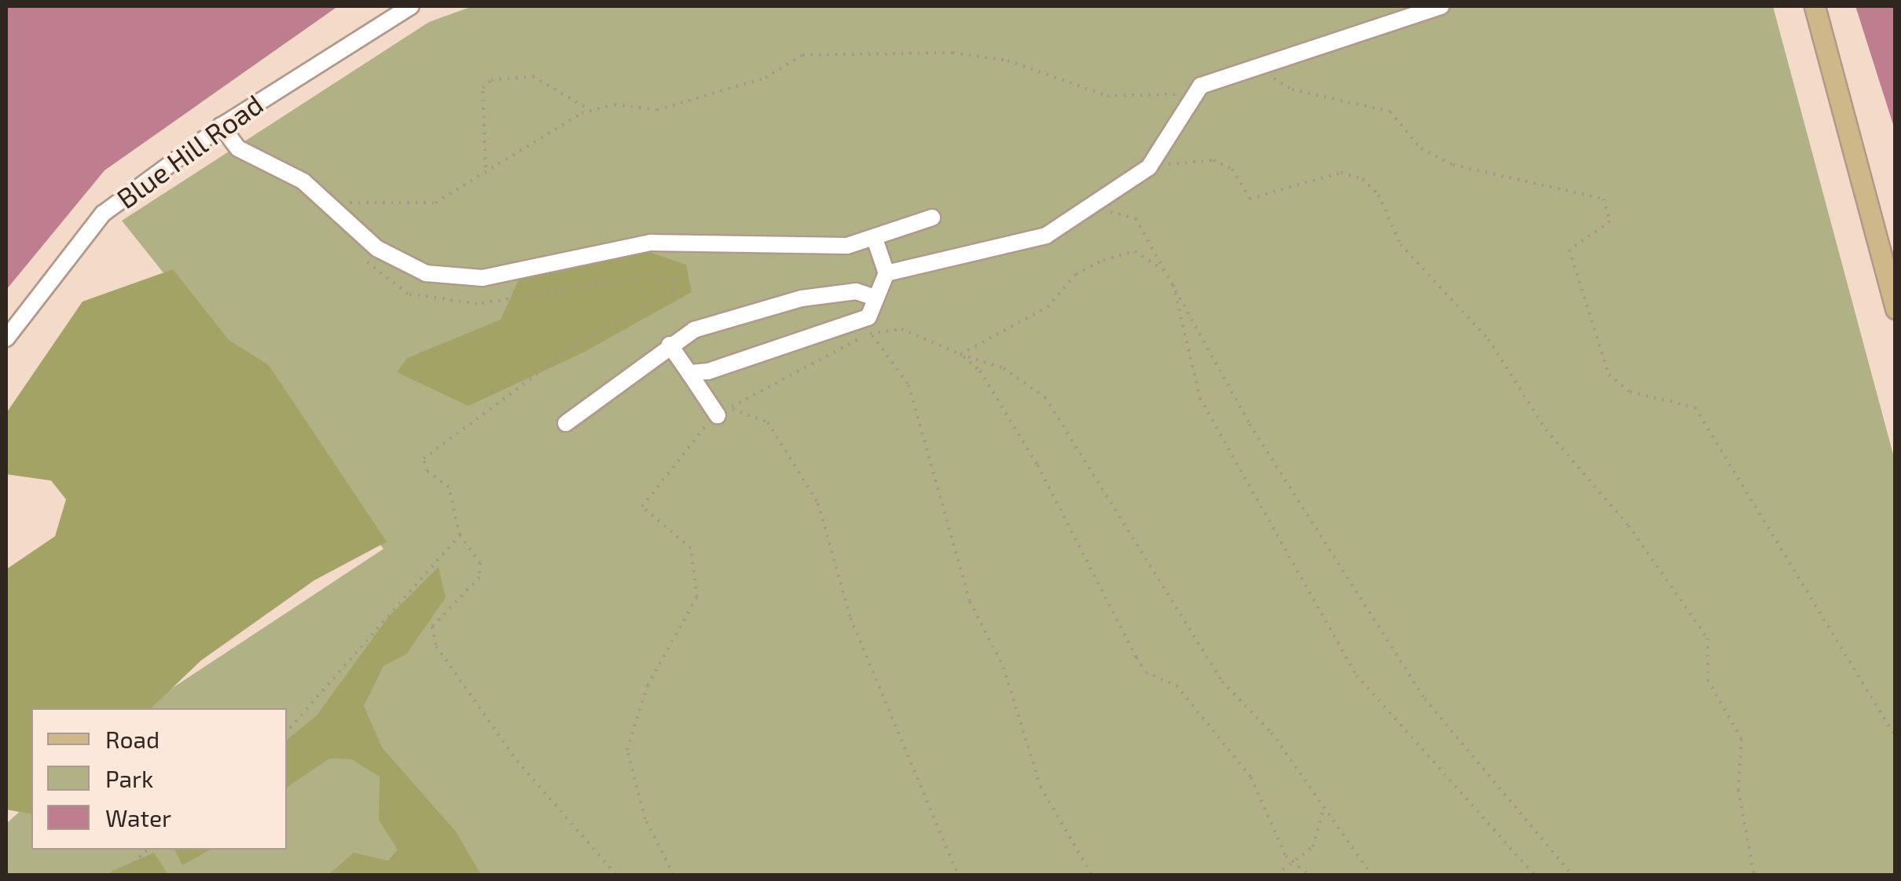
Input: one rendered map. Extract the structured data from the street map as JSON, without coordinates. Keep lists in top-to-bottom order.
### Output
{
  "streets": {
    "street": ["Blue Hill Road"]
  },
  "legend": ["Road", "Park", "Water"]
}
